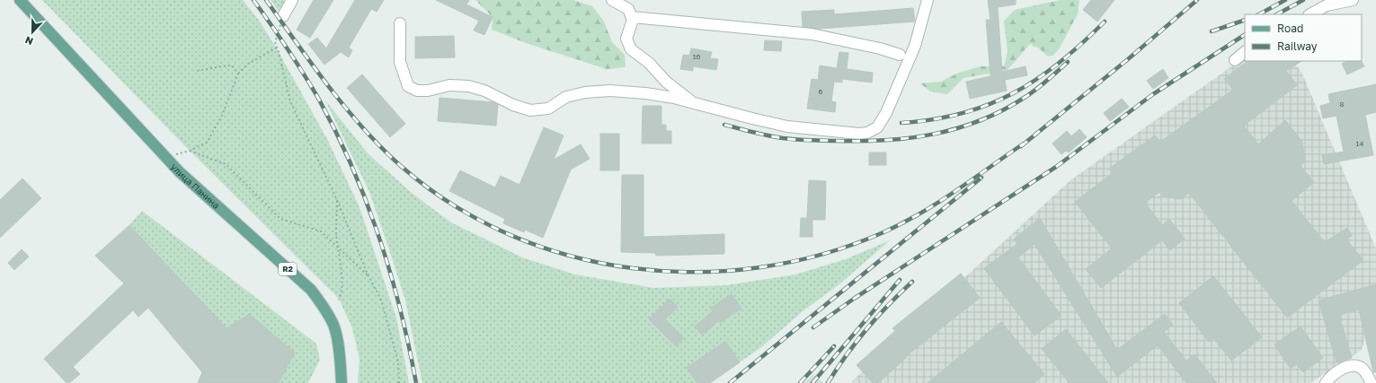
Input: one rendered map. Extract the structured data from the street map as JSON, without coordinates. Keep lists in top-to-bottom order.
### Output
{
  "streets": {
    "main road": ["улица Панина", "R2"]
  },
  "house_numbers": [
    "1б",
    "6",
    "8",
    "14"
  ],
  "legend": ["Road", "Railway"],
  "north": "bottom"
}
